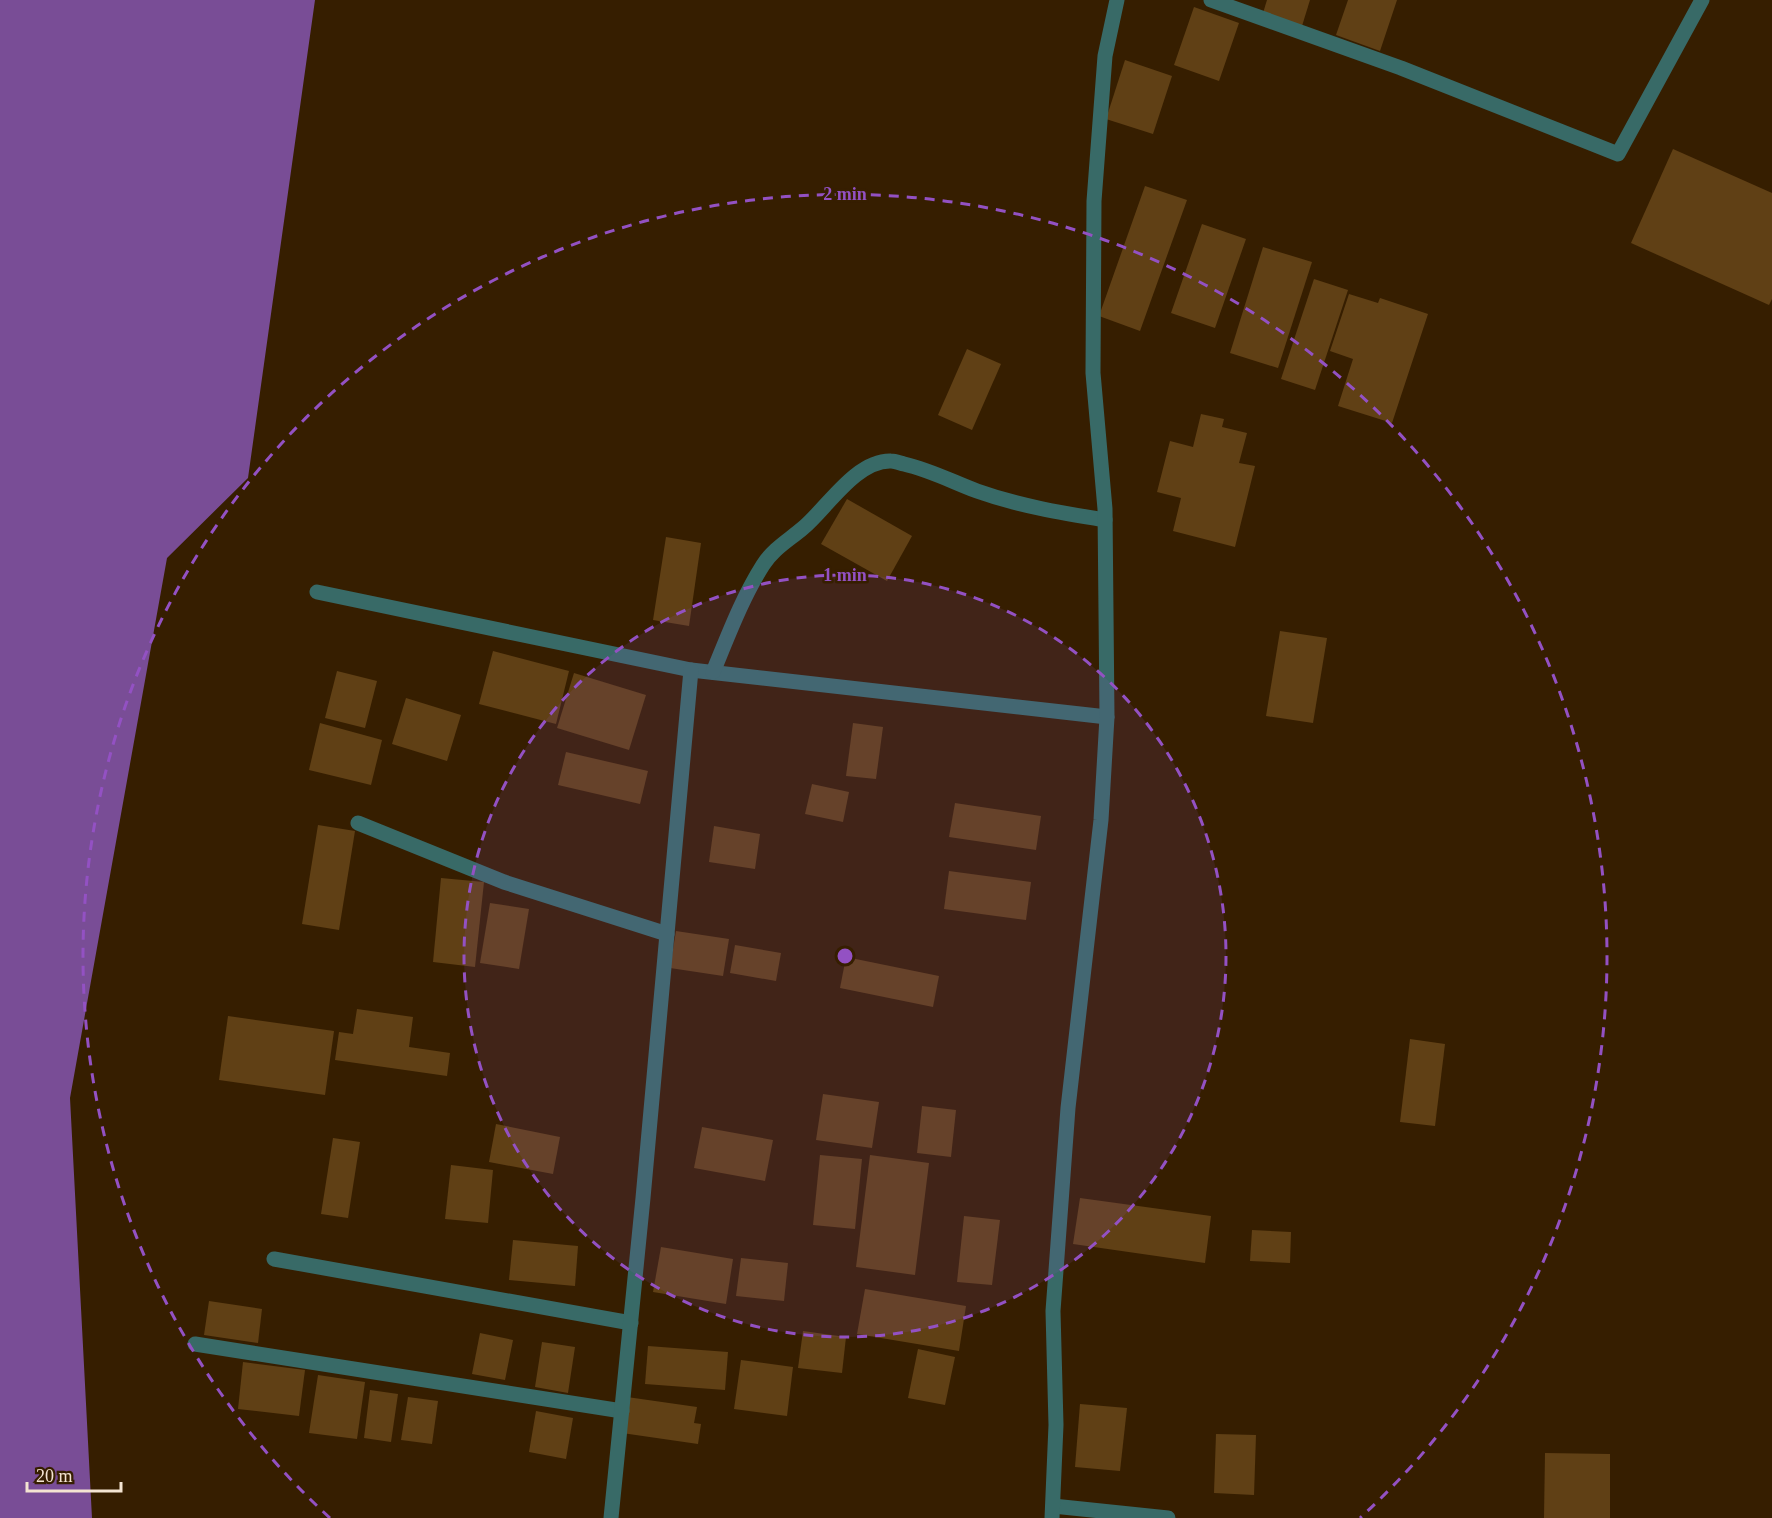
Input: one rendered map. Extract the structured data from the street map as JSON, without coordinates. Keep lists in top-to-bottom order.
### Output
{
  "scale_bar": "20 m",
  "rings": ["2 min", "1 min"]
}
